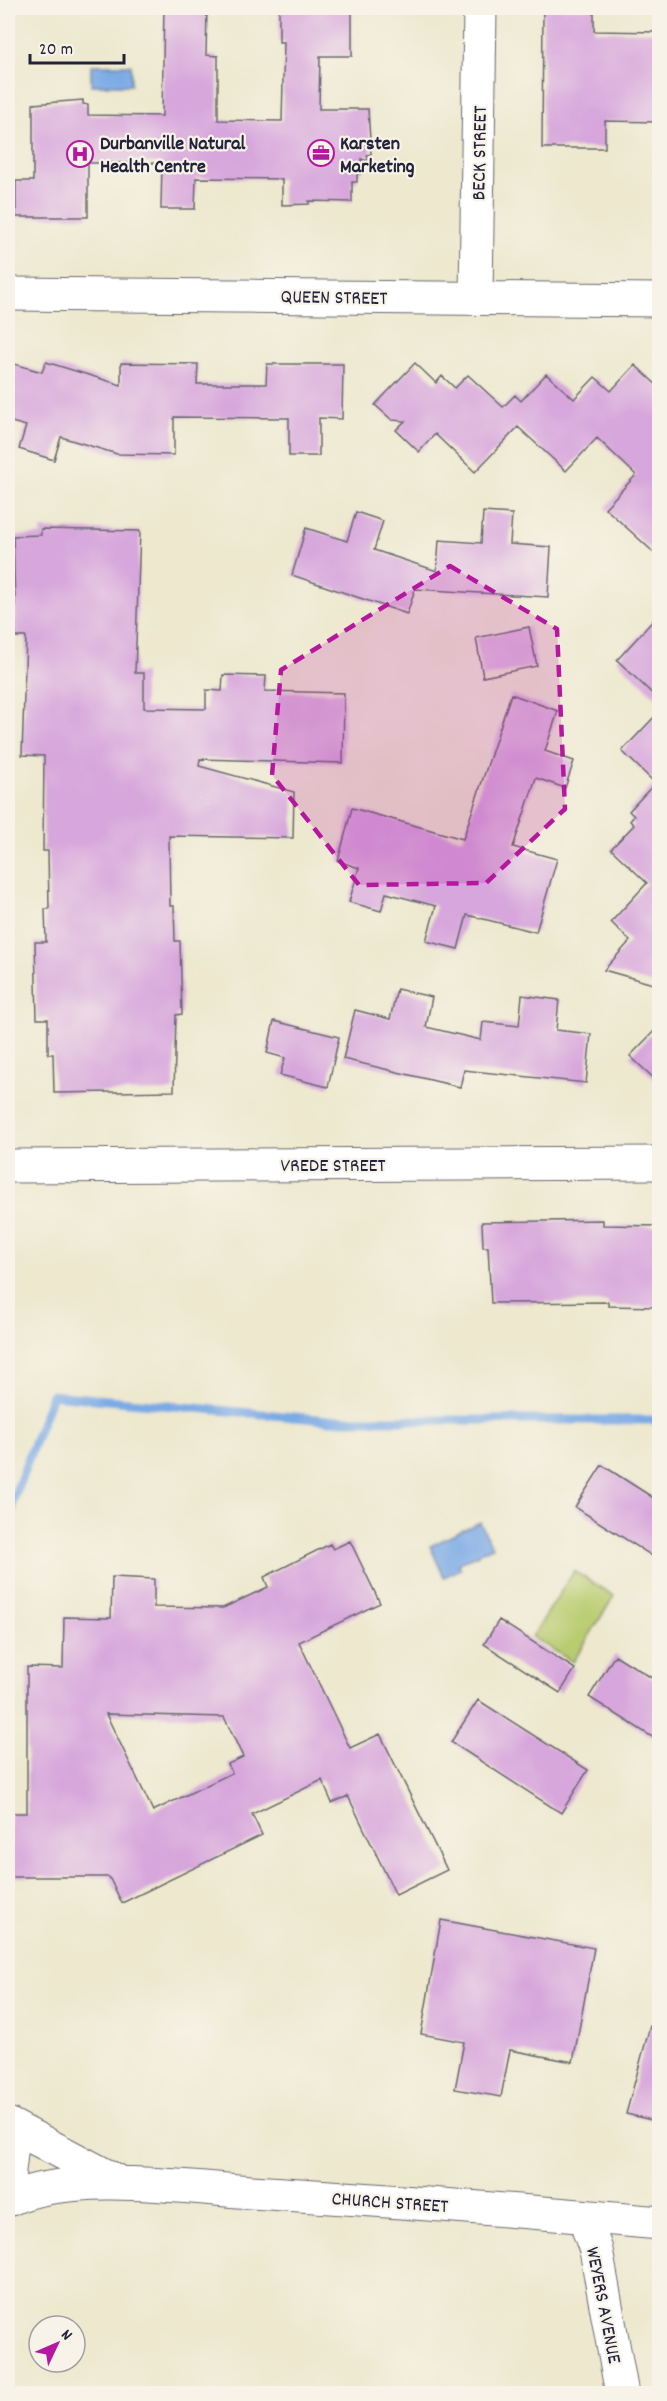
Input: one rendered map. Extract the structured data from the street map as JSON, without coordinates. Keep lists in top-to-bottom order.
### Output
{
  "streets": {
    "street": [
      "BECK STREET",
      "QUEEN STREET",
      "VREDE STREET",
      "CHURCH STREET",
      "WEYERS AVENUE"
    ]
  },
  "crossings": [
    ["BECK STREET", "QUEEN STREET"],
    ["CHURCH STREET", "WEYERS AVENUE"]
  ],
  "places": {
    "office": ["Karsten Marketing"],
    "hospital": ["Durbanville Natural Health Centre"]
  },
  "scale_bar": "20 m",
  "north": "top right"
}
